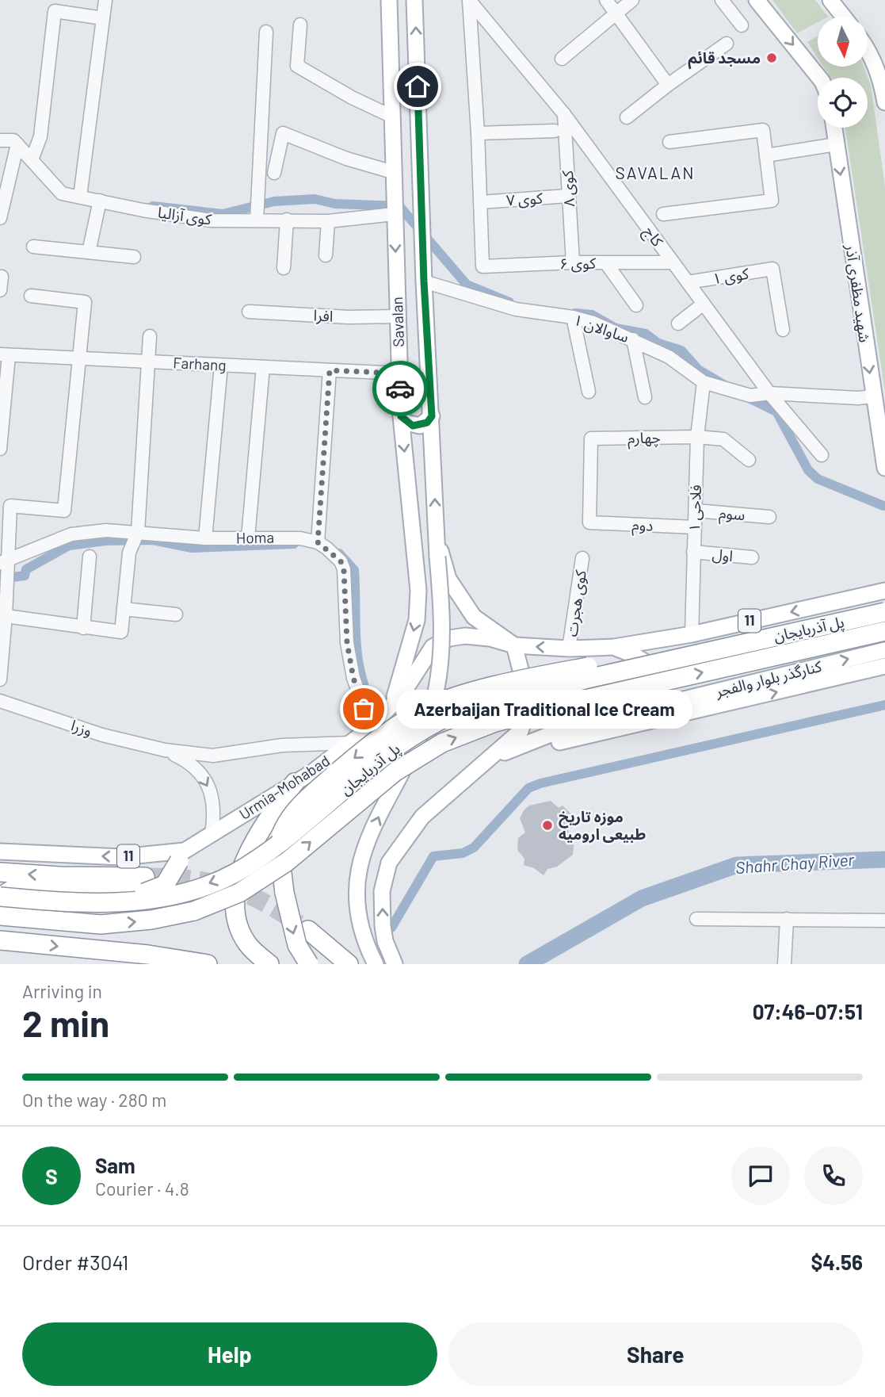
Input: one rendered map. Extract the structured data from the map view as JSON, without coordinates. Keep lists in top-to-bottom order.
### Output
{
  "streets": {
    "highway": ["11", "پل آذربایجان"],
    "main road": [
      "شهید مظفری آذر",
      "Savalan",
      "کنارگذر بلوار والفجر",
      "Urmia-Mohabad"
    ],
    "street": [
      "کوی ۸",
      "کوی ۷",
      "کوی آزالیا",
      "کاج",
      "کوی ۶",
      "کوی ۱",
      "افرا",
      "ساوالان ۱",
      "Farhang",
      "چهارم",
      "فلاحی ۱",
      "سوم",
      "دوم",
      "Homa",
      "اول",
      "کوی هجرت",
      "وزرا"
    ]
  },
  "crossings": [
    ["کوی ۸", "کوی ۷"],
    ["کوی ۸", "کاج"],
    ["کوی ۸", "کوی ۶"],
    ["کوی ۷", "کوی ۶"],
    ["کوی آزالیا", "Savalan"],
    ["کاج", "کوی ۶"],
    ["کاج", "کوی ۱"],
    ["کاج", "ساوالان ۱"],
    ["افرا", "Savalan"],
    ["Savalan", "ساوالان ۱"],
    ["Savalan", "Farhang"],
    ["Savalan", "Urmia-Mohabad"],
    ["ساوالان ۱", "فلاحی ۱"],
    ["چهارم", "فلاحی ۱"],
    ["چهارم", "دوم"],
    ["فلاحی ۱", "سوم"],
    ["فلاحی ۱", "دوم"],
    ["فلاحی ۱", "اول"],
    ["فلاحی ۱", "Urmia-Mohabad"],
    ["کوی هجرت", "Urmia-Mohabad"],
    ["11", "کنارگذر بلوار والفجر"],
    ["11", "Urmia-Mohabad"]
  ],
  "one_way": ["شهید مظفری آذر"],
  "districts": ["SAVALAN"],
  "water": ["Shahr Chay River"],
  "places": ["مسجد قائم", "Azerbaijan Traditional Ice Cream", "موزه تاریخ طبیعی ارومیه"],
  "north": "bottom",
  "page": {
    "bubble": "Azerbaijan Traditional Ice Cream",
    "heading": ["2 min", "Arriving in", "07:46–07:51"],
    "panel": [
      "Sam",
      "Courier · 4.8",
      "Order #3041",
      "$4.56"
    ],
    "bar": "On the way · 280 m",
    "round": "S",
    "buttons": ["Help", "Share"]
  }
}
